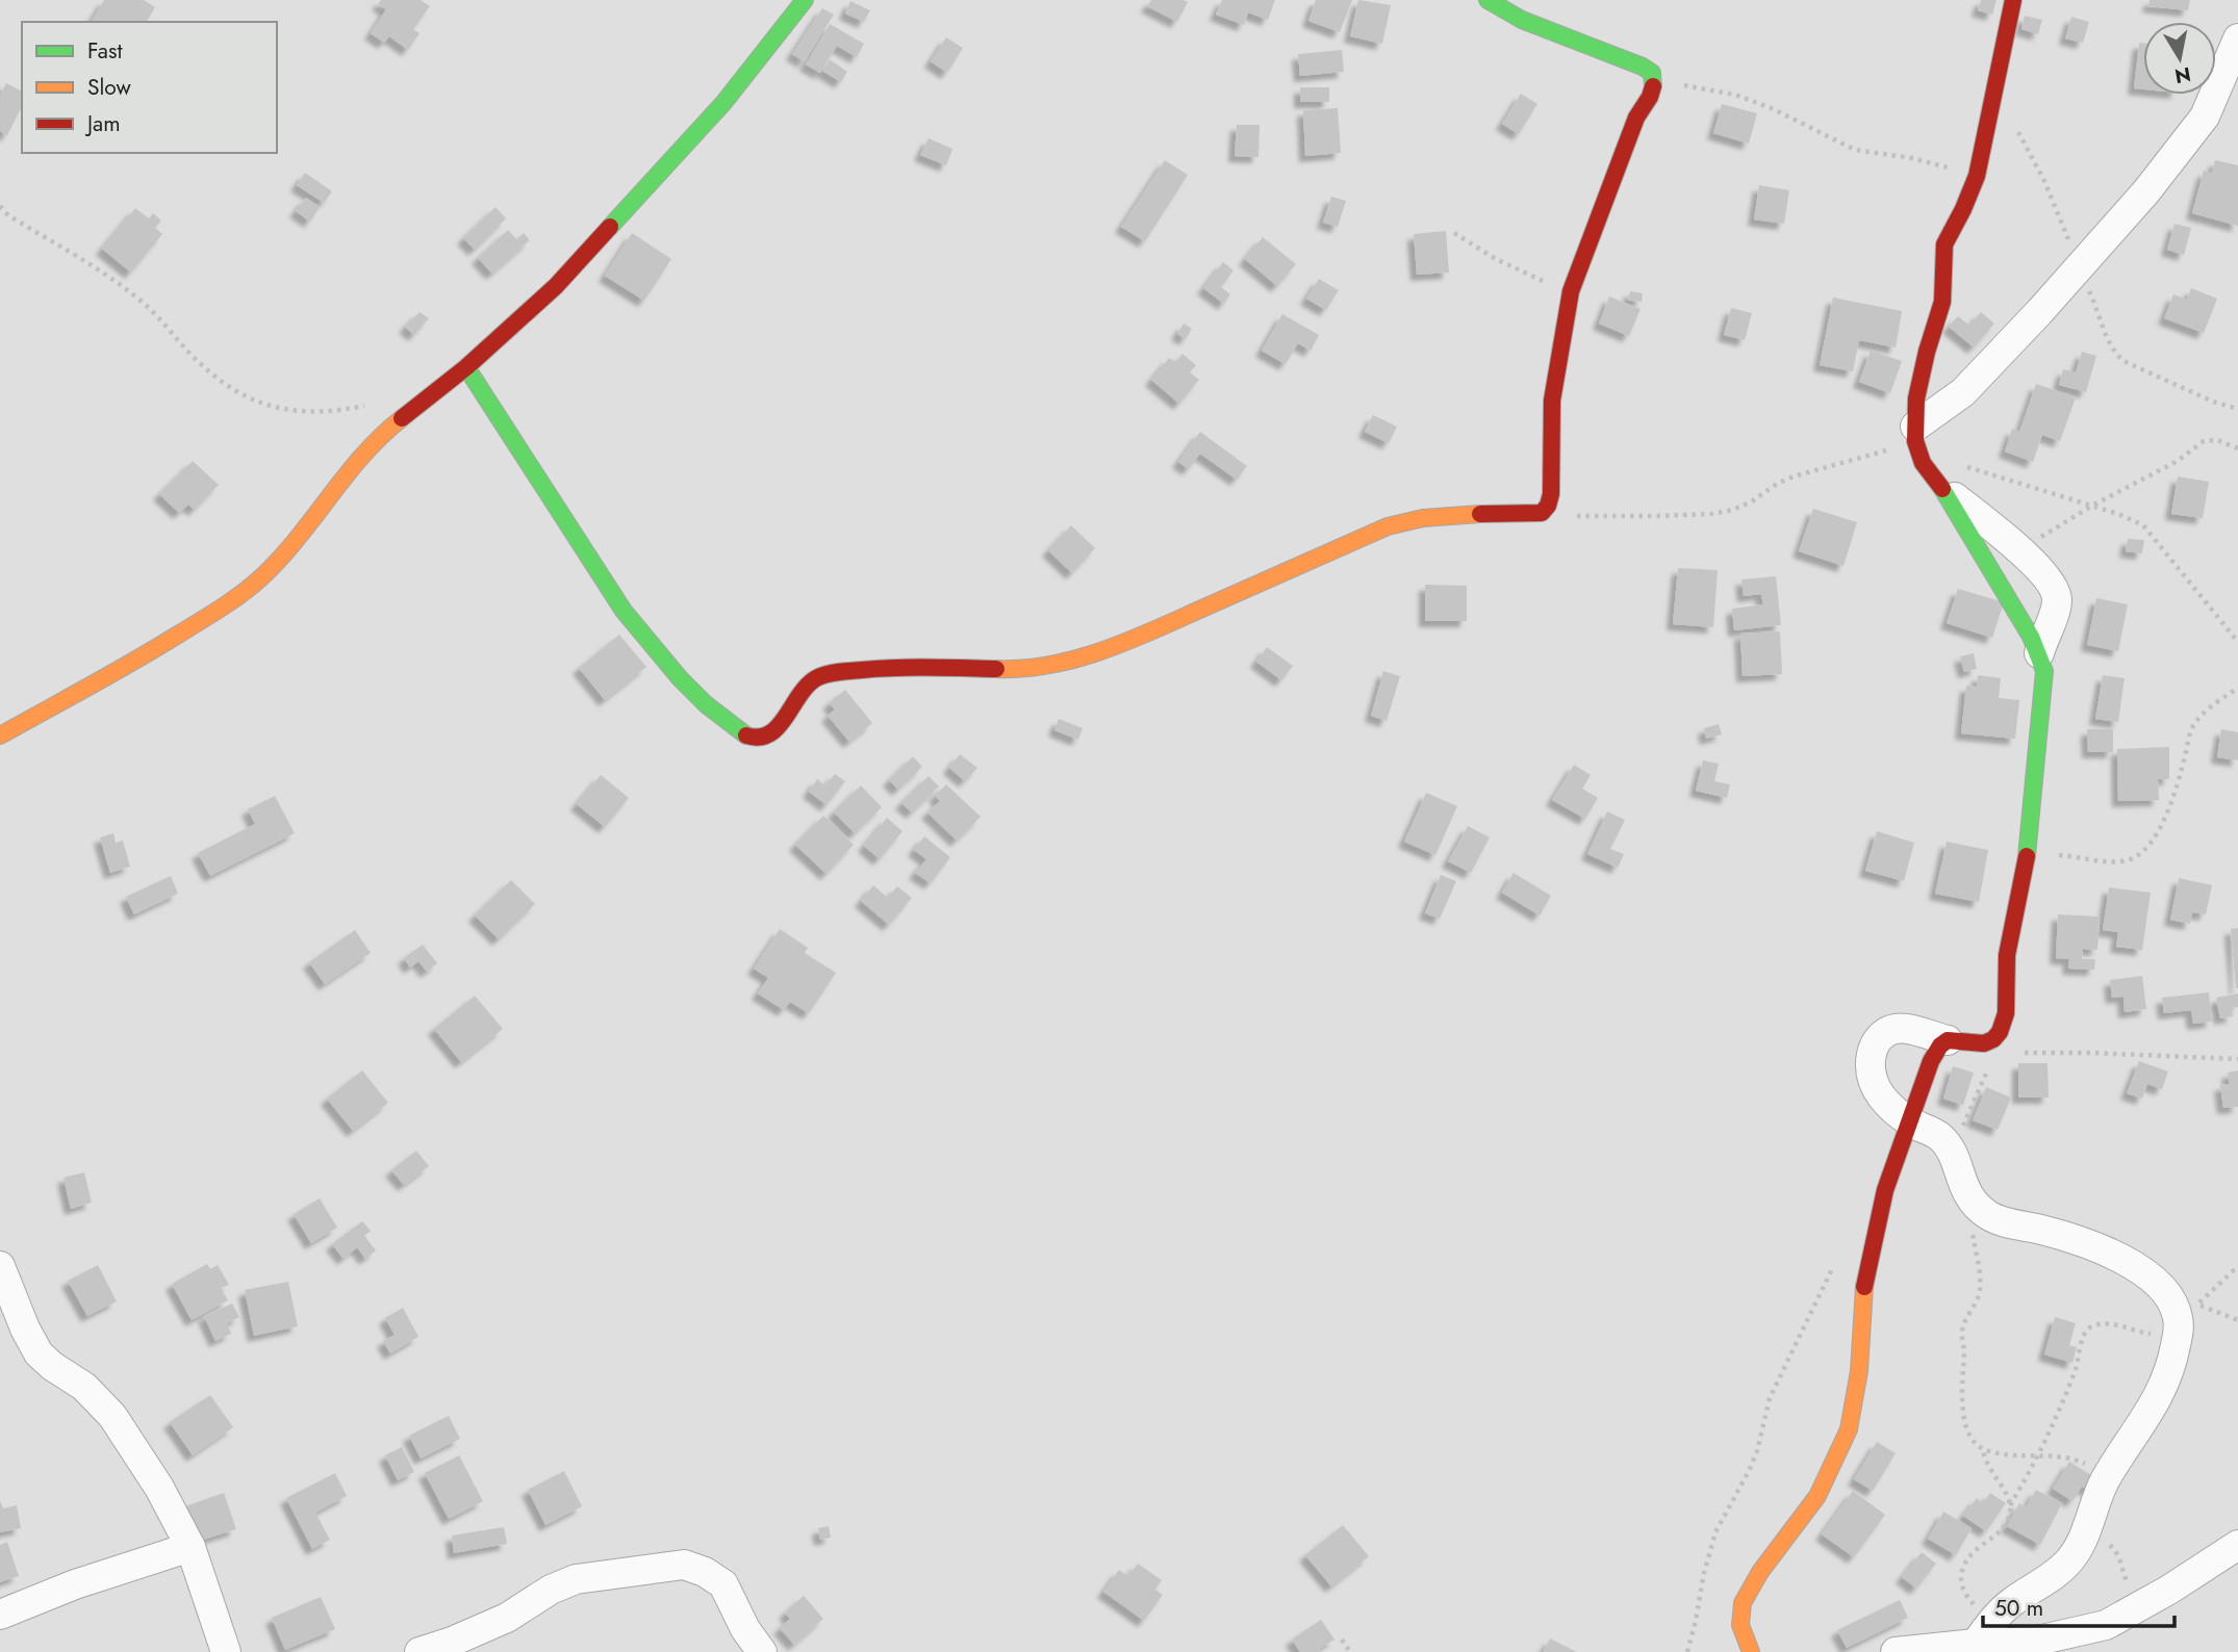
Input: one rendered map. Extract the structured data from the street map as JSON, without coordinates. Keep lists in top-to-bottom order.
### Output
{
  "legend": ["Fast", "Slow", "Jam"],
  "scale_bar": "50 m",
  "north": "bottom"
}
